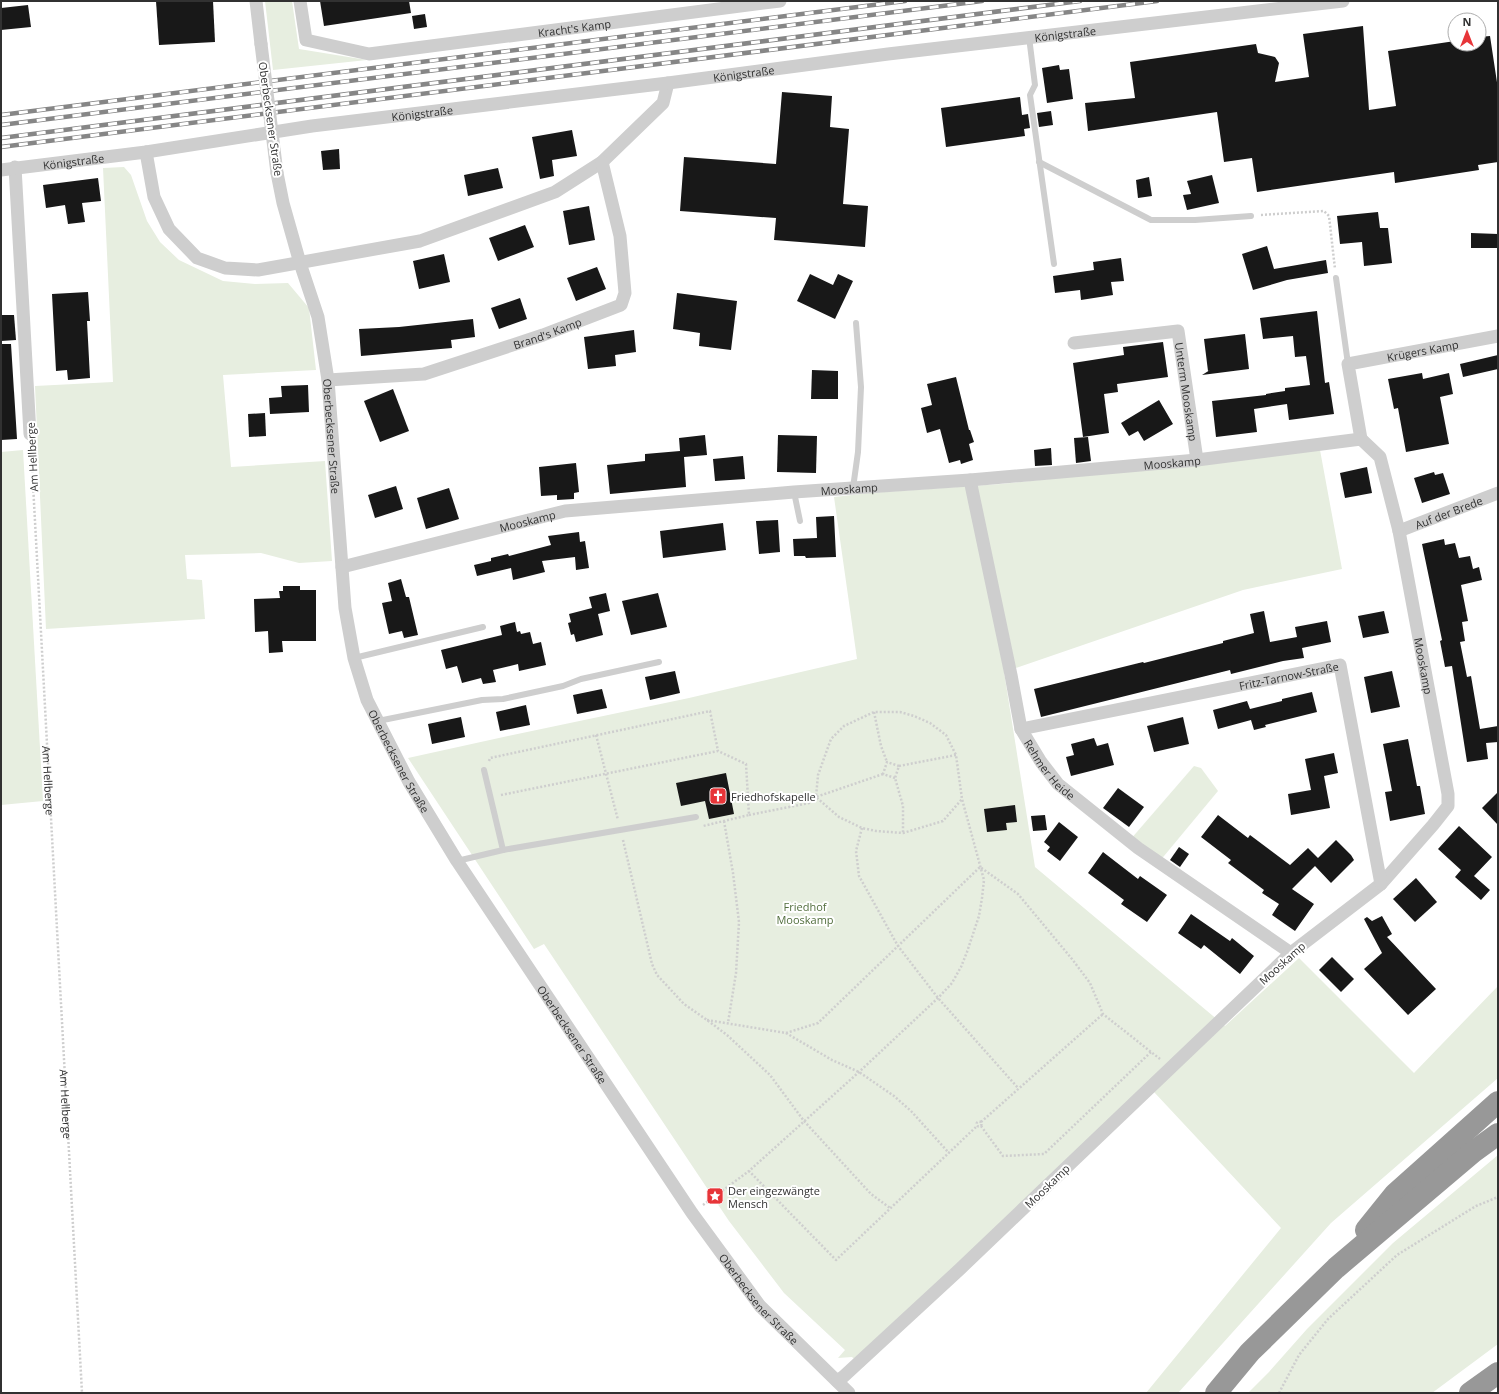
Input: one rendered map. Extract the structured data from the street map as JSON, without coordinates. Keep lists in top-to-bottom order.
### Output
{
  "streets": {
    "street": [
      "Kracht's Kamp",
      "Königstraße",
      "Oberbecksener Straße",
      "Brand's Kamp",
      "Krügers Kamp",
      "Unterm Mooskamp",
      "Am Hellberge",
      "Mooskamp",
      "Auf der Brede",
      "Fritz-Tarnow-Straße",
      "Rehmer Heide"
    ]
  },
  "crossings": [
    ["Königstraße", "Am Hellberge"],
    ["Oberbecksener Straße", "Brand's Kamp"],
    ["Oberbecksener Straße", "Mooskamp"],
    ["Unterm Mooskamp", "Mooskamp"],
    ["Mooskamp", "Auf der Brede"],
    ["Mooskamp", "Fritz-Tarnow-Straße"],
    ["Mooskamp", "Rehmer Heide"],
    ["Fritz-Tarnow-Straße", "Rehmer Heide"]
  ],
  "parks": ["Friedhof Mooskamp"],
  "places": {
    "church": ["Friedhofskapelle"],
    "place": ["Der eingezwängte Mensch"]
  },
  "north": "top"
}
